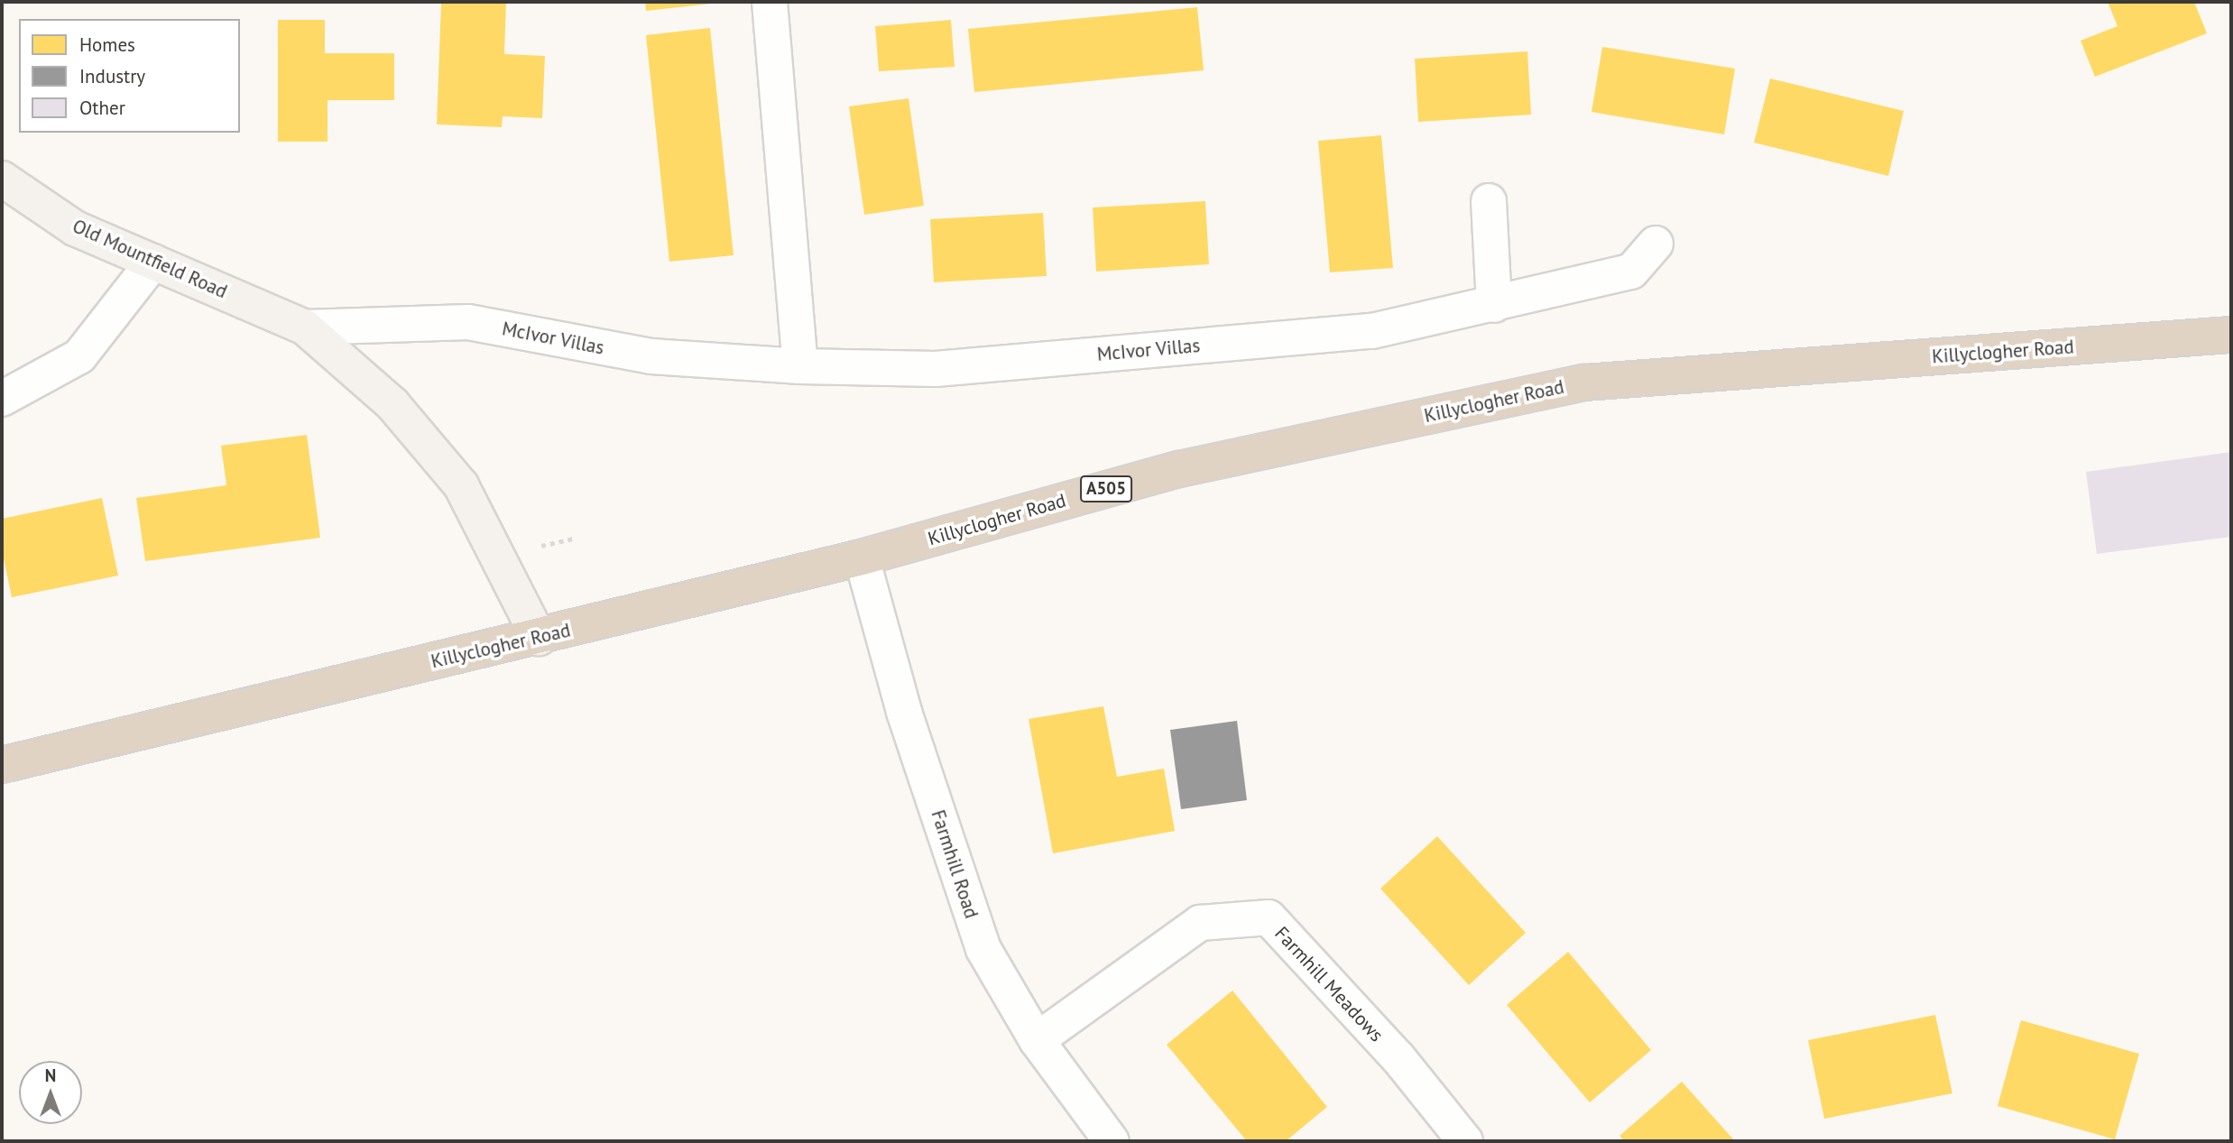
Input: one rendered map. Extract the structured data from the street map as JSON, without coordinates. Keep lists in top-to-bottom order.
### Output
{
  "streets": {
    "highway": ["Killyclogher Road", "A505"],
    "street": [
      "Old Mountfield Road",
      "McIvor Villas",
      "Farmhill Road",
      "Farmhill Meadows"
    ]
  },
  "crossings": [
    ["Old Mountfield Road", "McIvor Villas"],
    ["Old Mountfield Road", "Killyclogher Road"],
    ["Killyclogher Road", "Farmhill Road"],
    ["Farmhill Road", "Farmhill Meadows"]
  ],
  "legend": ["Homes", "Industry", "Other"],
  "north": "top"
}
